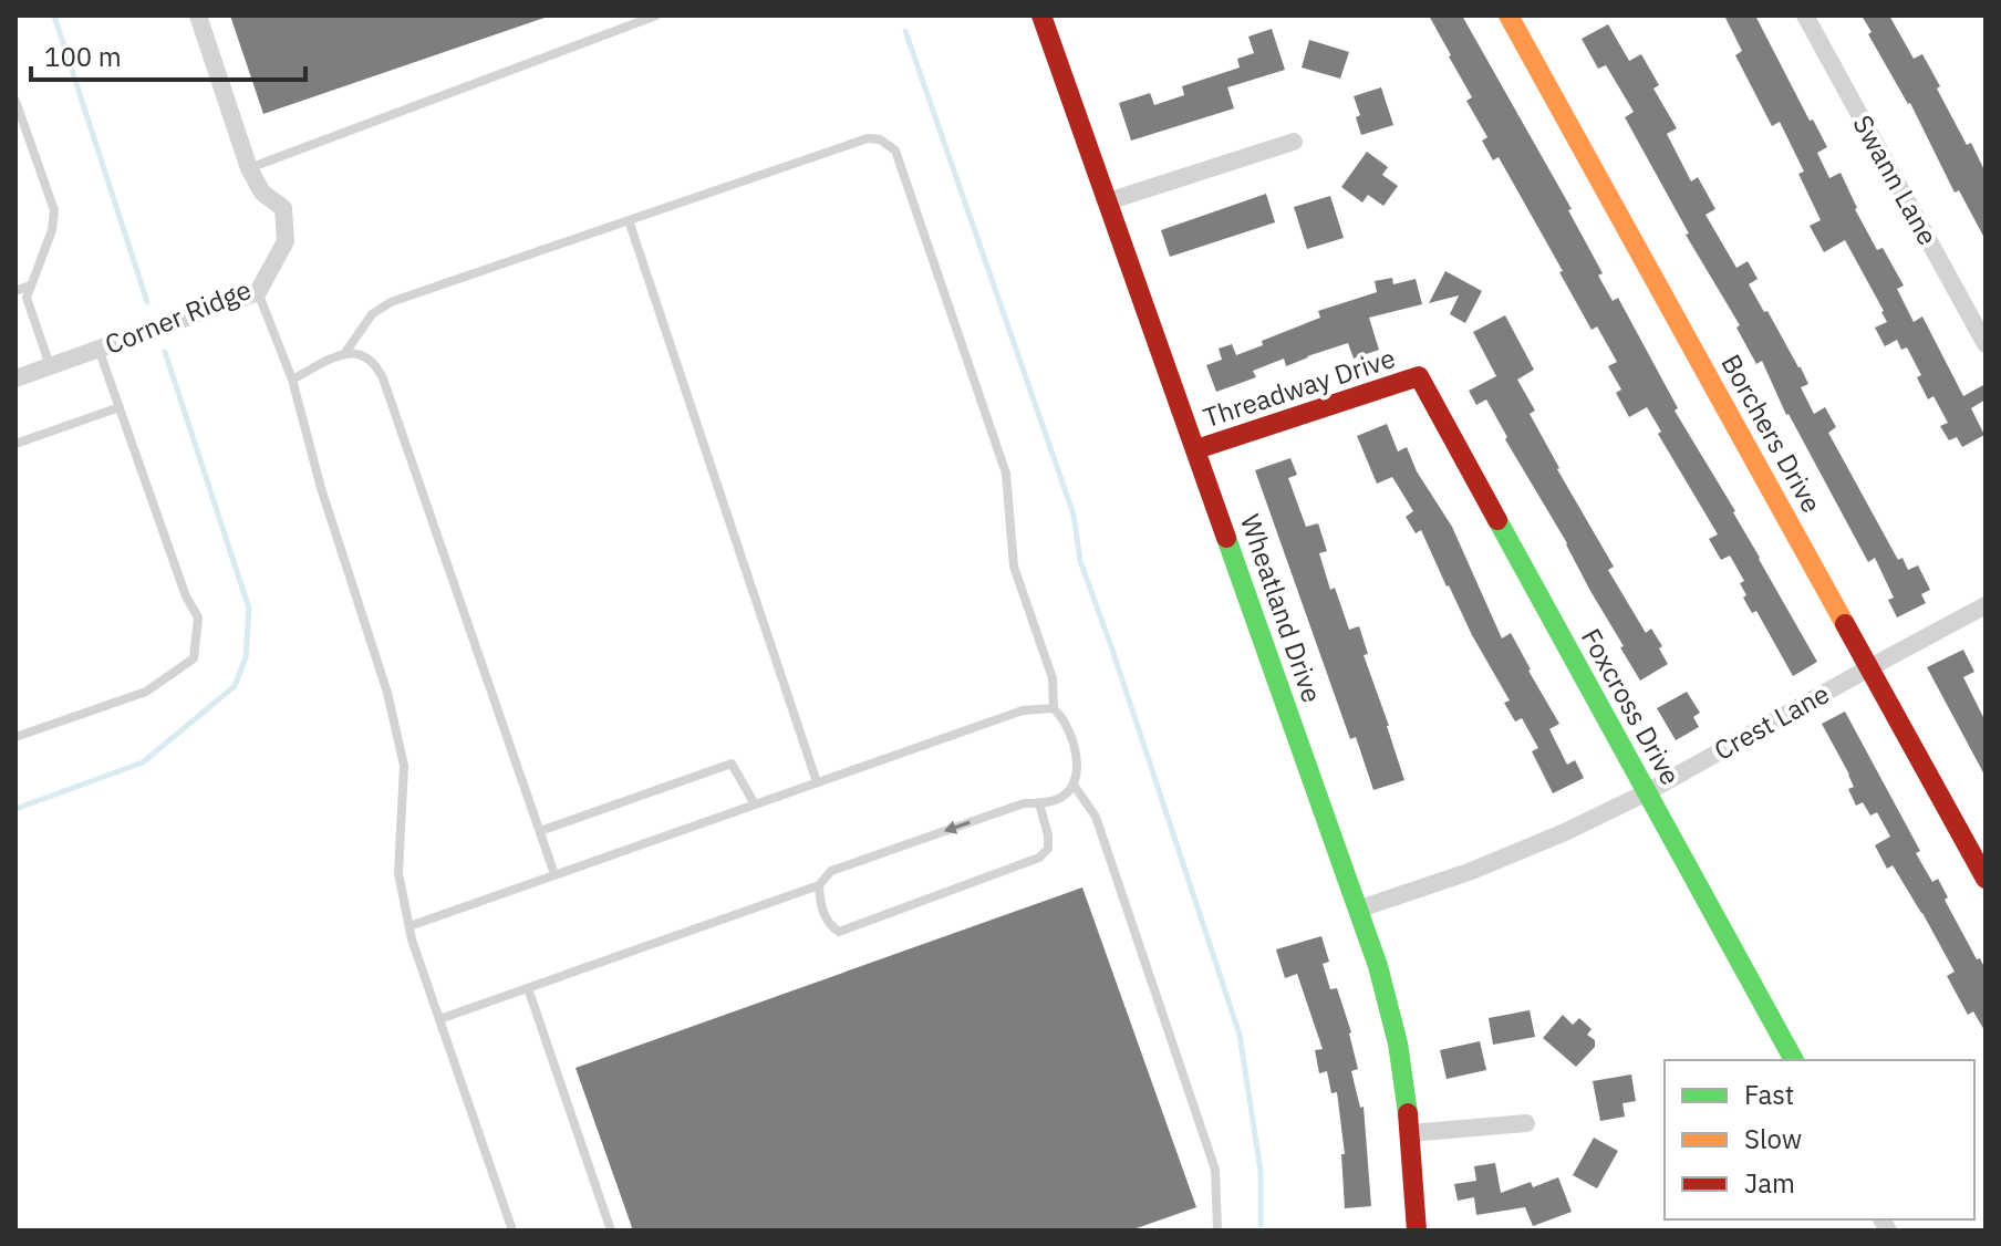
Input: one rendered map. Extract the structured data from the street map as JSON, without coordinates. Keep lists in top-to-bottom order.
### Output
{
  "streets": {
    "street": [
      "Swann Lane",
      "Corner Ridge",
      "Threadway Drive",
      "Borchers Drive",
      "Wheatland Drive",
      "Foxcross Drive",
      "Crest Lane"
    ]
  },
  "crossings": [
    ["Threadway Drive", "Wheatland Drive"],
    ["Threadway Drive", "Foxcross Drive"],
    ["Borchers Drive", "Crest Lane"],
    ["Wheatland Drive", "Crest Lane"],
    ["Foxcross Drive", "Crest Lane"]
  ],
  "legend": ["Fast", "Slow", "Jam"],
  "scale_bar": "100 m"
}
